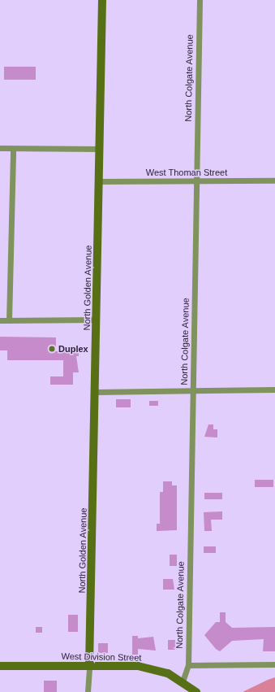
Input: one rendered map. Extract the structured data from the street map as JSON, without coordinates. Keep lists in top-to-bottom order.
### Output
{
  "streets": {
    "street": [
      "North Colgate Avenue",
      "West Thoman Street",
      "North Golden Avenue",
      "West Division Street"
    ]
  },
  "crossings": [
    ["North Colgate Avenue", "West Thoman Street"],
    ["North Colgate Avenue", "West Division Street"],
    ["West Thoman Street", "North Golden Avenue"],
    ["North Golden Avenue", "West Division Street"]
  ],
  "places": ["Duplex"]
}
